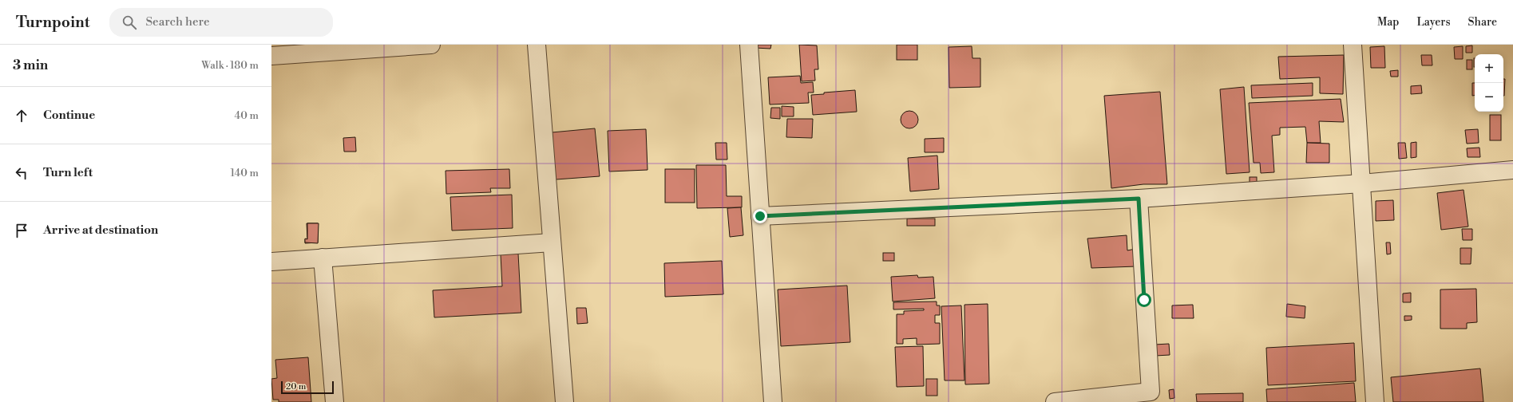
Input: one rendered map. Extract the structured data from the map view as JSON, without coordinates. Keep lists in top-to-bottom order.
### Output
{
  "scale_bar": "20 m",
  "page": {
    "header": "Turnpoint",
    "search": "Search here",
    "nav": ["Map", "Layers", "Share"],
    "heading": ["3 min", "Walk · 180 m"],
    "map_buttons": ["+", "−"],
    "list": [
      ["Continue", "40 m"],
      ["Turn left", "140 m"],
      "Arrive at destination"
    ],
    "scale": "20 m"
  }
}
